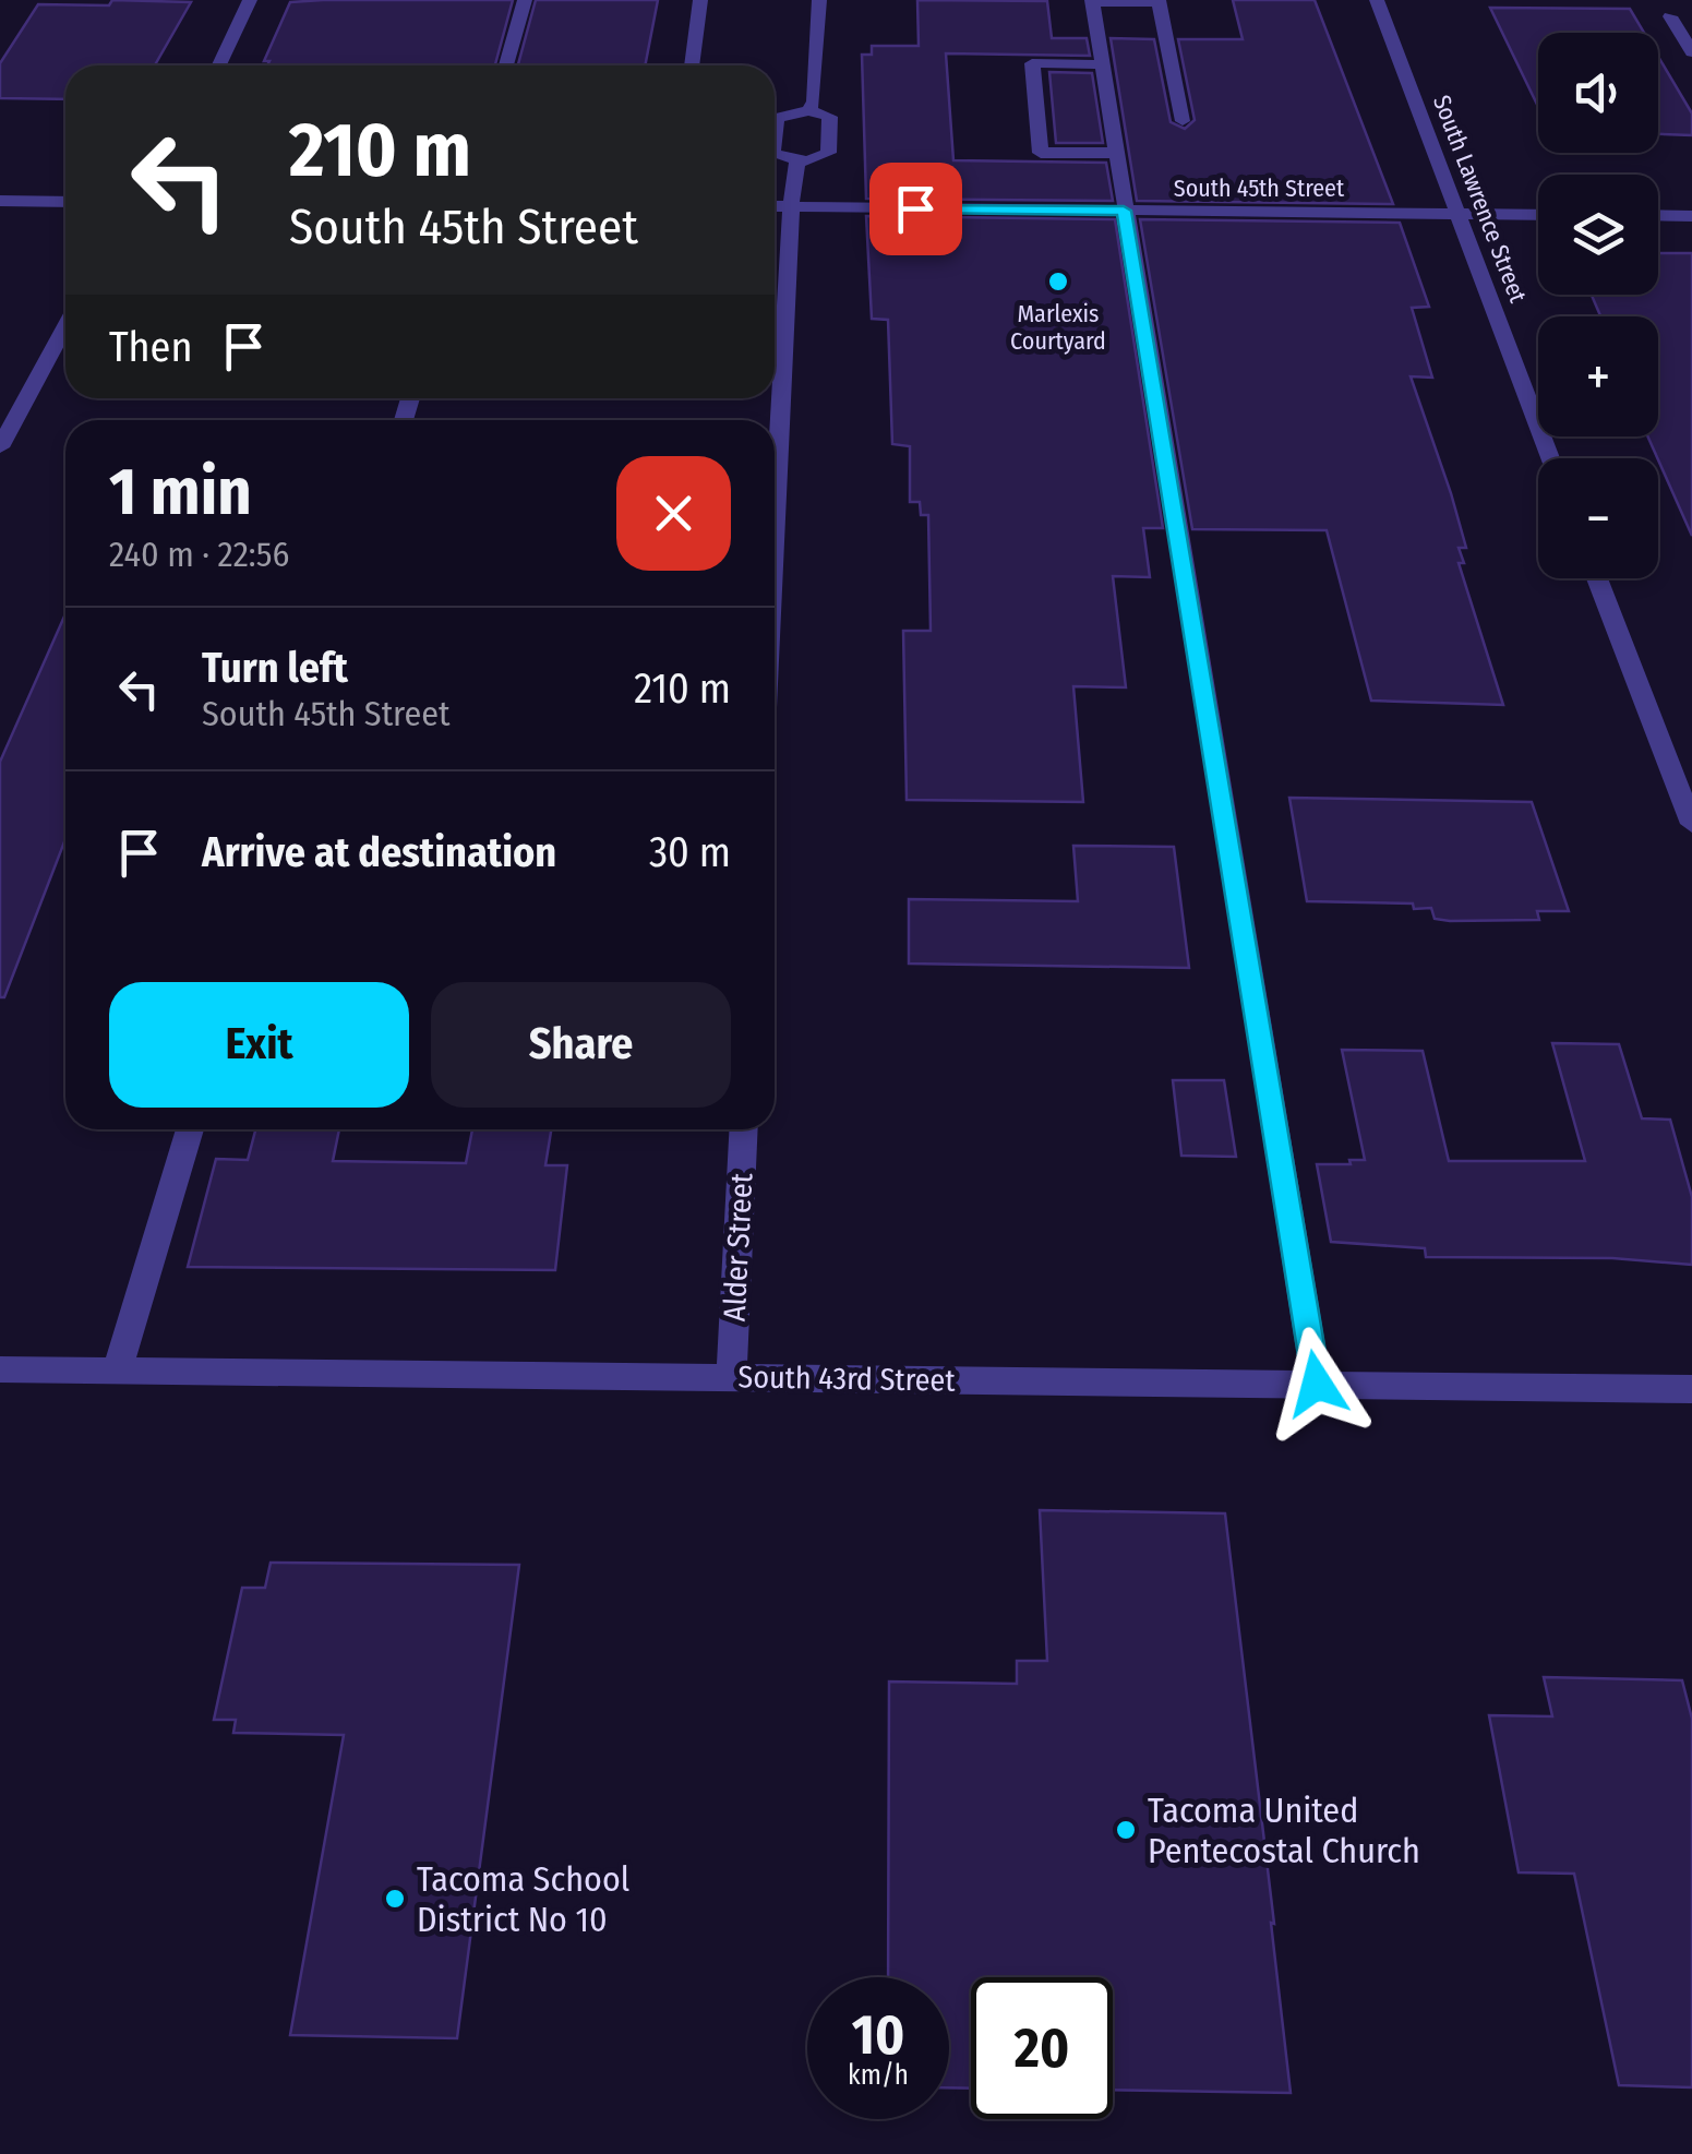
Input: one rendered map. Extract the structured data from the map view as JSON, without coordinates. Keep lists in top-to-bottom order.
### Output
{
  "streets": {
    "street": [
      "South 45th Street",
      "South Lawrence Street",
      "Alder Street",
      "South 43rd Street"
    ]
  },
  "crossings": [
    ["South 45th Street", "South Lawrence Street"],
    ["Alder Street", "South 43rd Street"]
  ],
  "places": ["Marlexis Courtyard", "Tacoma United Pentecostal Church", "Tacoma School District No 10"],
  "page": {
    "map_buttons": ["+", "−"],
    "turn": ["210 m", "South 45th Street"],
    "then": "Then",
    "heading": ["1 min", "240 m · 22:56"],
    "list": [
      {
        "name": "Turn left",
        "note": "South 45th Street",
        "value": "210 m"
      },
      {
        "name": "Arrive at destination",
        "value": "30 m"
      }
    ],
    "buttons": ["Exit", "Share"],
    "speed": "10 km/h",
    "limit": "20"
  }
}
